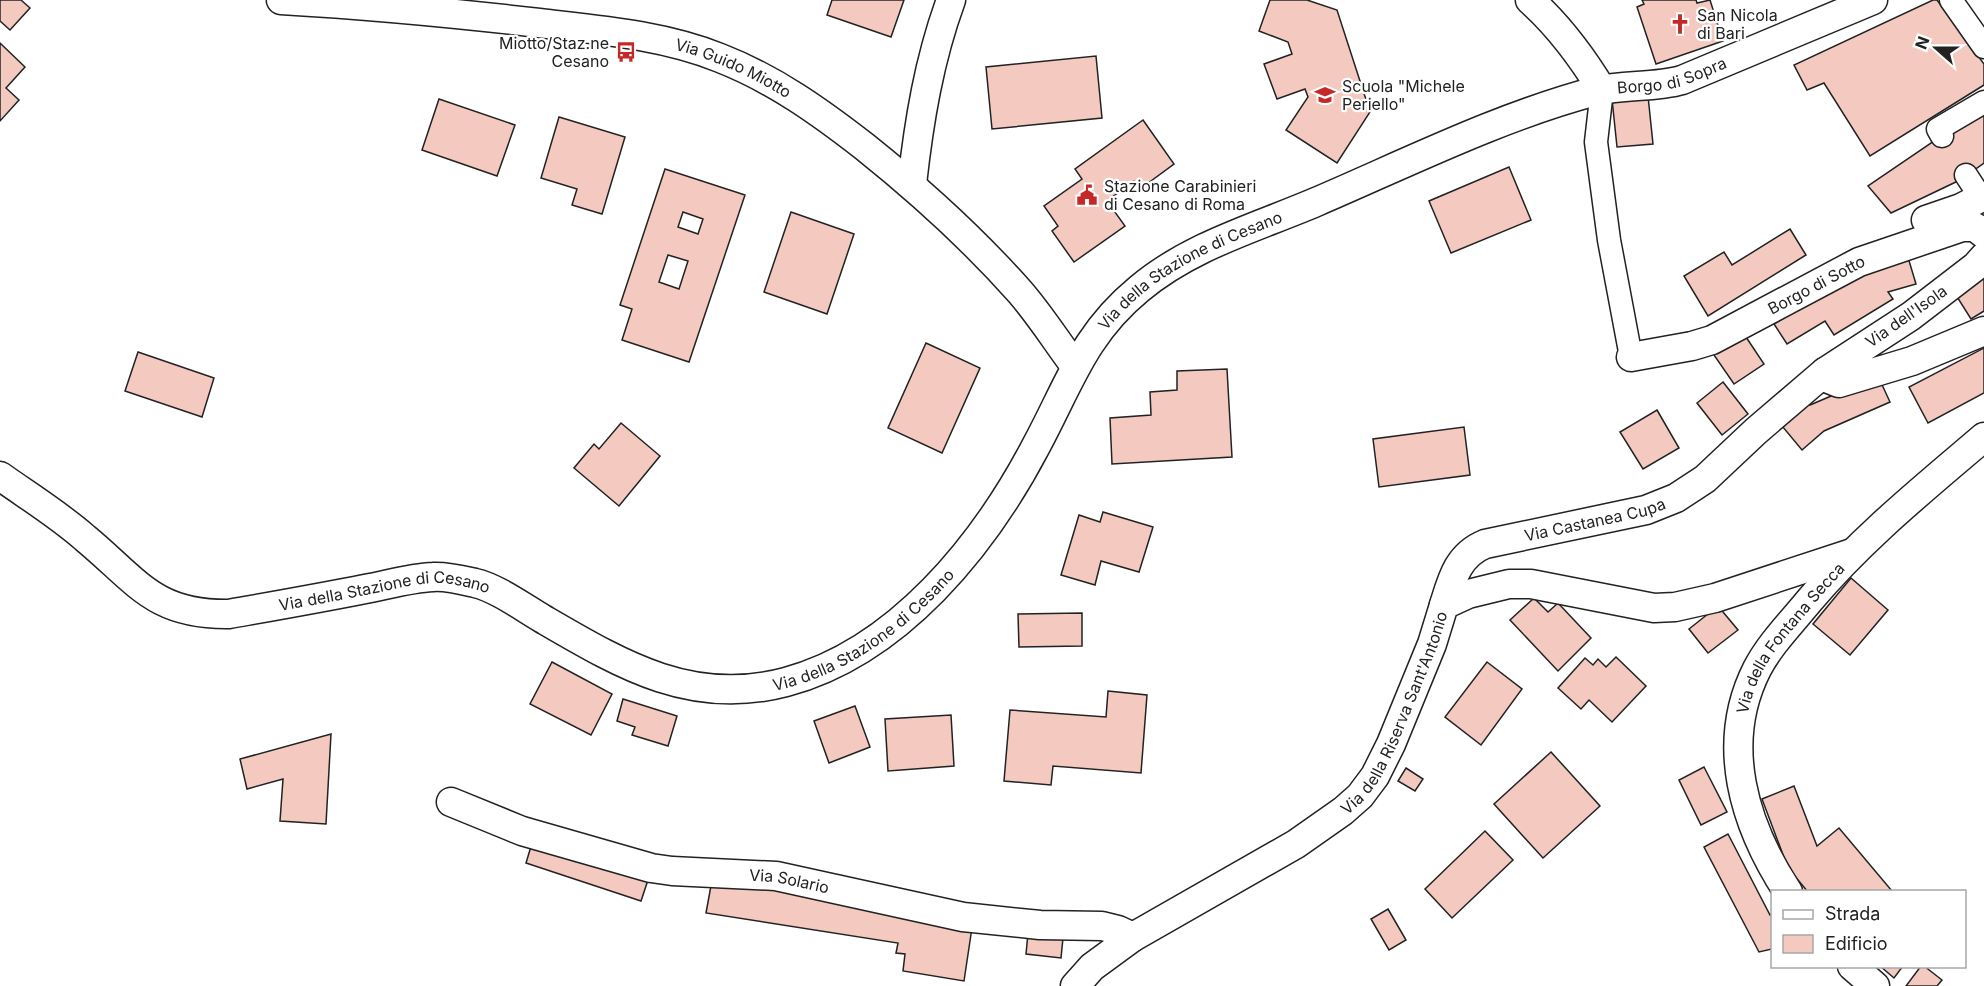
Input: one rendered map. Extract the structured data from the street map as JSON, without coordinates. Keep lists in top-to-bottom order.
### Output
{
  "streets": {
    "street": [
      "Via Guido Miotto",
      "Borgo di Sopra",
      "Via della Stazione di Cesano",
      "Borgo di Sotto",
      "Via dell'Isola",
      "Via Castanea Cupa",
      "Via della Fontana Secca",
      "Via della Riserva Sant'Antonio",
      "Via Solario"
    ]
  },
  "crossings": [
    ["Via Guido Miotto", "Via della Stazione di Cesano"],
    ["Borgo di Sopra", "Via della Stazione di Cesano"],
    ["Via dell'Isola", "Via Castanea Cupa"],
    ["Via Castanea Cupa", "Via della Riserva Sant'Antonio"],
    ["Via della Fontana Secca", "Via della Riserva Sant'Antonio"],
    ["Via della Riserva Sant'Antonio", "Via Solario"]
  ],
  "places": {
    "church": ["San Nicola di Bari"],
    "bus stop": ["Miotto/Staz.ne Cesano"],
    "school or university": ["Scuola \"Michele Periello\""],
    "public building": ["Stazione Carabinieri di Cesano di Roma"]
  },
  "legend": ["Strada", "Edificio"],
  "north": "left"
}
